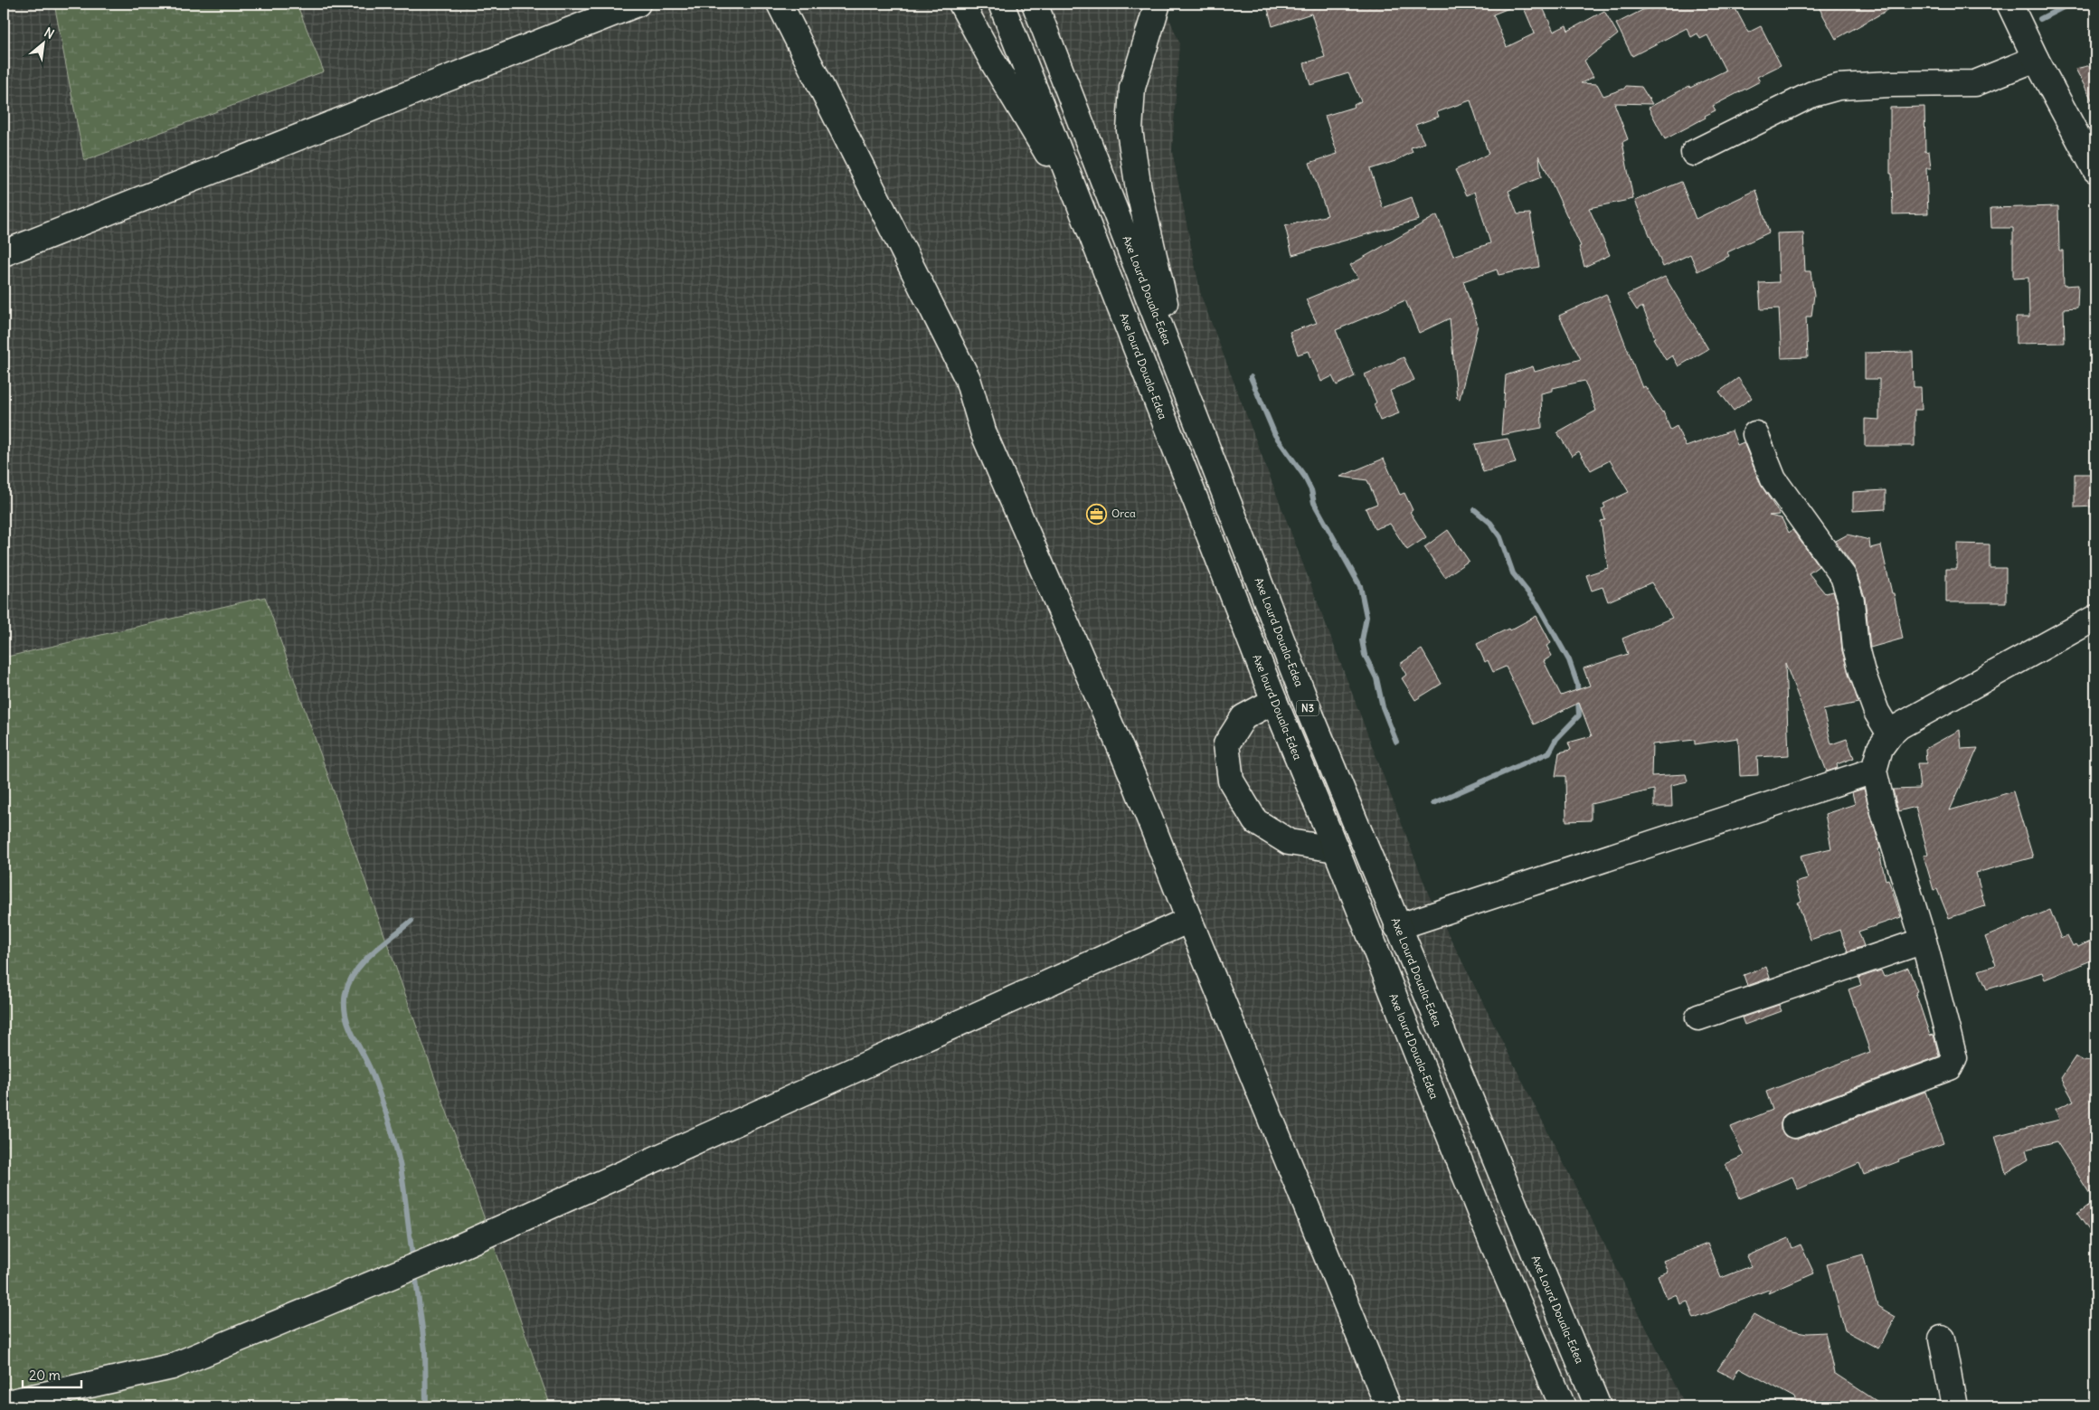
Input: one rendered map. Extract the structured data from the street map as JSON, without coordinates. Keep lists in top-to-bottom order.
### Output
{
  "streets": {
    "main road": ["Axe Lourd Douala-Edea", "Axe lourd Douala-Edea", "N3"]
  },
  "places": {
    "office": ["Orca"]
  },
  "scale_bar": "20 m",
  "north": "top right"
}
